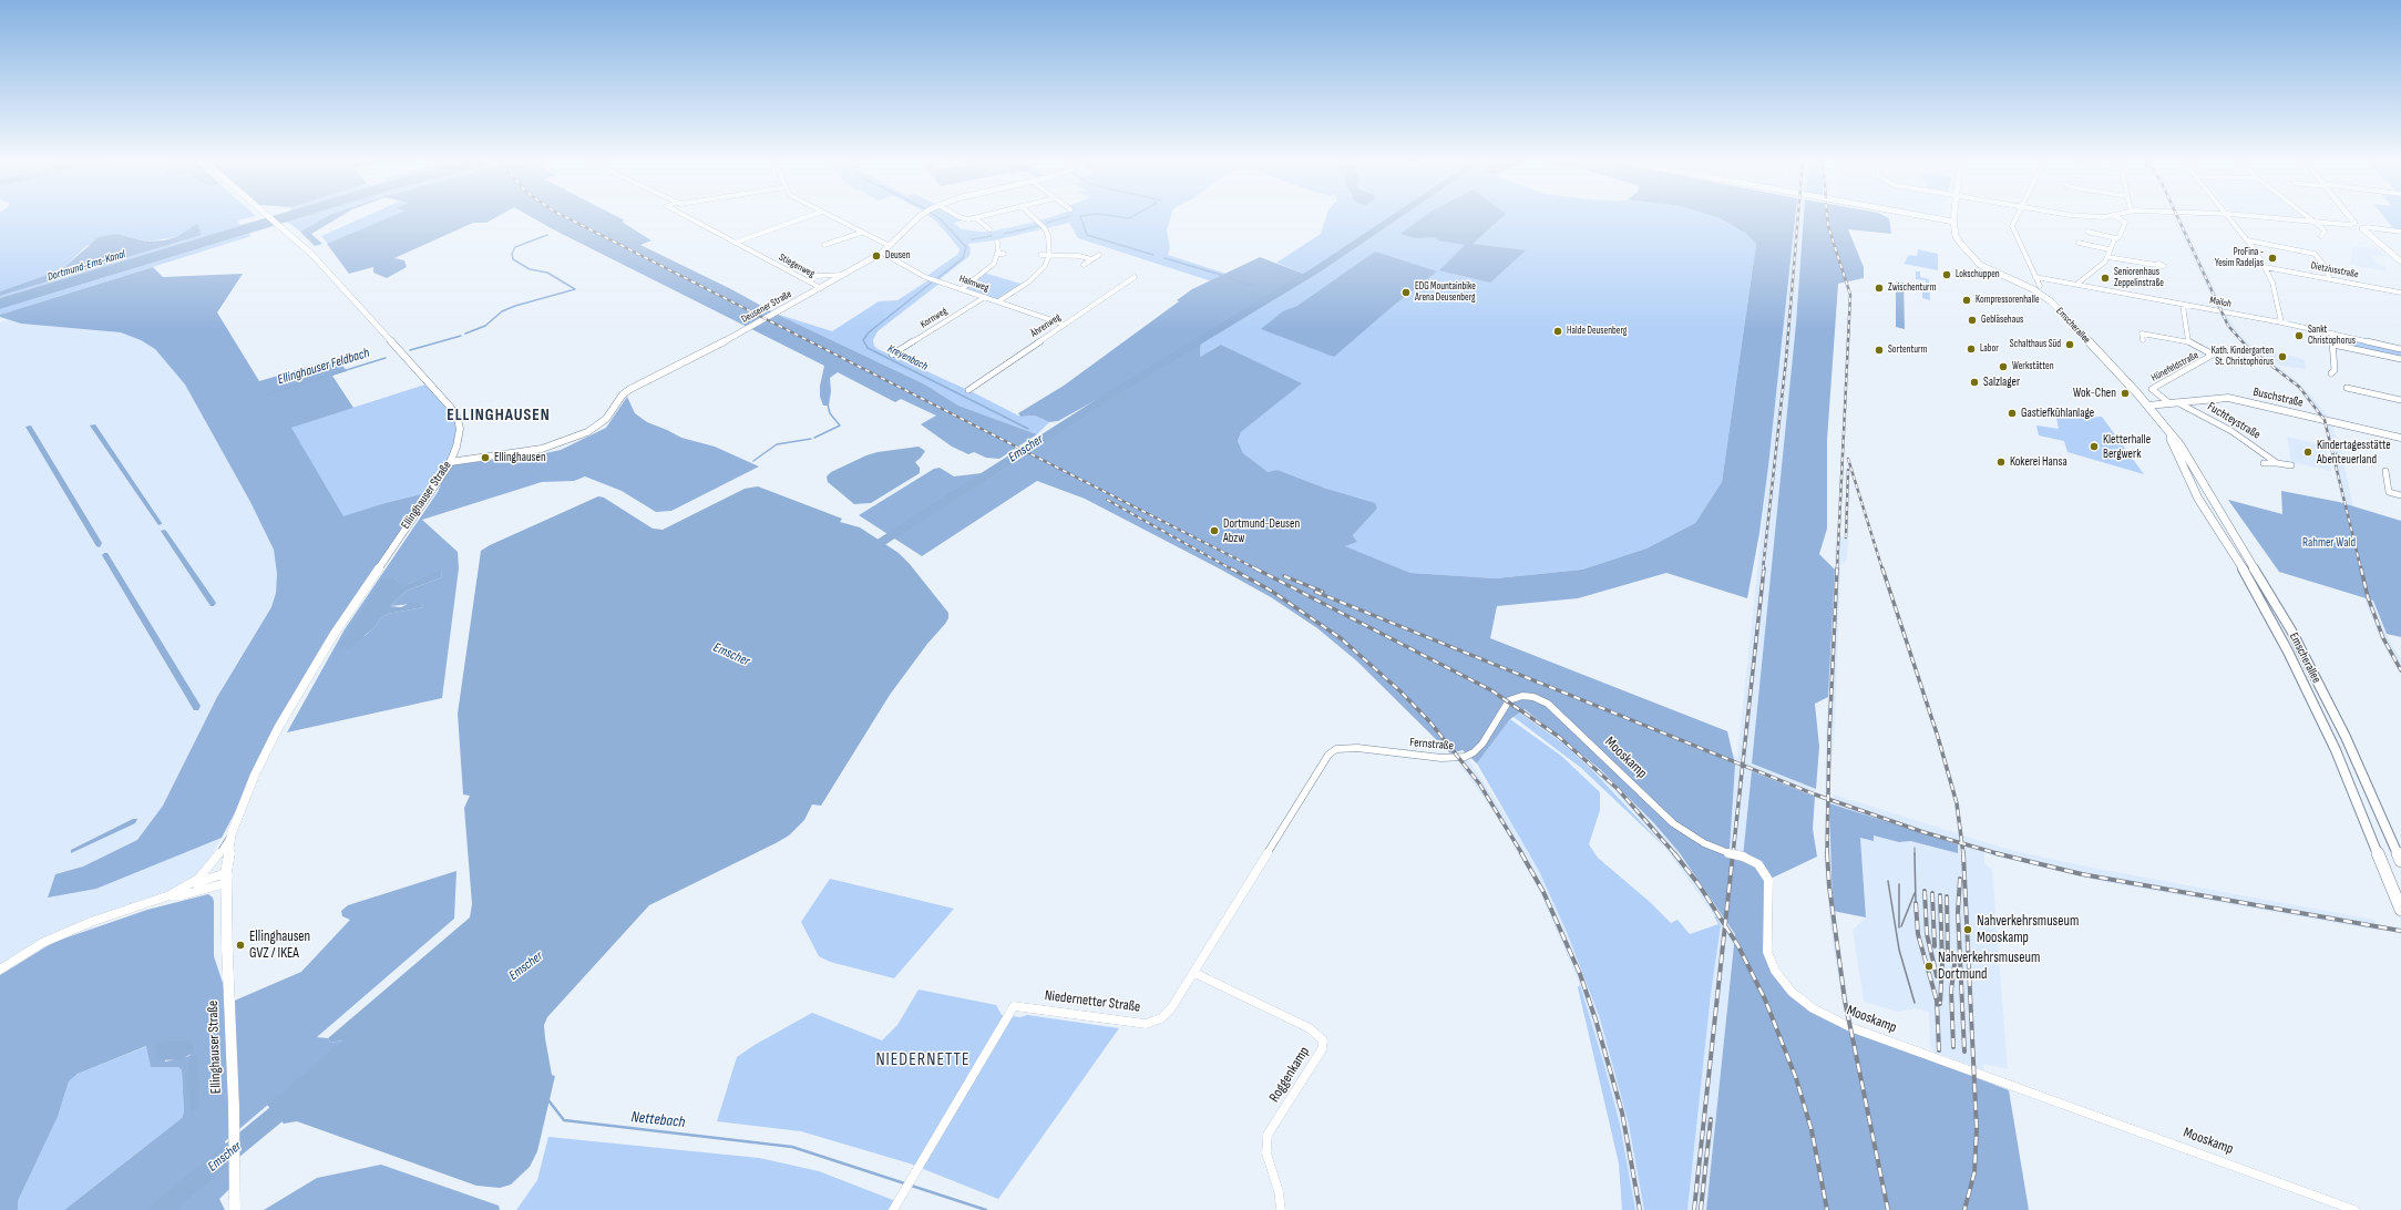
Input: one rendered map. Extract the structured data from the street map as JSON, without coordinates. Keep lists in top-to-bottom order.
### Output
{
  "streets": {
    "main road": [
      "Deusener Straße",
      "Emscherallee",
      "Buschstraße",
      "Ellinghauser Straße"
    ],
    "street": [
      "Stiegenweg",
      "Dietziusstraße",
      "Halmweg",
      "Mailoh",
      "Kornweg",
      "Ährenweg",
      "Hünefeldstraße",
      "Fuchteystraße",
      "Fernstraße",
      "Mooskamp",
      "Niedernetter Straße",
      "Roggenkamp"
    ]
  },
  "crossings": [
    ["Stiegenweg", "Deusener Straße"],
    ["Halmweg", "Deusener Straße"],
    ["Halmweg", "Kornweg"],
    ["Halmweg", "Ährenweg"],
    ["Mailoh", "Hünefeldstraße"],
    ["Deusener Straße", "Ellinghauser Straße"],
    ["Emscherallee", "Buschstraße"],
    ["Hünefeldstraße", "Buschstraße"],
    ["Hünefeldstraße", "Fuchteystraße"],
    ["Buschstraße", "Fuchteystraße"],
    ["Fernstraße", "Mooskamp"],
    ["Fernstraße", "Niedernetter Straße"],
    ["Niedernetter Straße", "Roggenkamp"]
  ],
  "districts": ["ELLINGHAUSEN", "NIEDERNETTE"],
  "water": [
    "Dortmund-Ems-Kanal",
    "Kreyenbach",
    "Ellinghauser Feldbach",
    "Emscher",
    "Nettebach"
  ],
  "parks": ["Rahmer Wald"],
  "places": [
    "Deusen",
    "ProFina - Yesim Radeljas",
    "Lokschuppen",
    "Seniorenhaus Zeppelinstraße",
    "Zwischenturm",
    "EDG Mountainbike Arena Deusenberg",
    "Kompressorenhalle",
    "Gebläsehaus",
    "Halde Deusenberg",
    "Sankt Christophorus",
    "Schalthaus Süd",
    "Labor",
    "Sortenturm",
    "Kath. Kindergarten St. Christophorus",
    "Werkstätten",
    "Salzlager",
    "Wok-Chen",
    "Gastiefkühlanlage",
    "Kletterhalle Bergwerk",
    "Kindertagesstätte Abenteuerland",
    "Ellinghausen",
    "Kokerei Hansa",
    "Dortmund-Deusen Abzw",
    "Nahverkehrsmuseum Mooskamp",
    "Ellinghausen GVZ / IKEA",
    "Nahverkehrsmuseum Dortmund"
  ]
}
